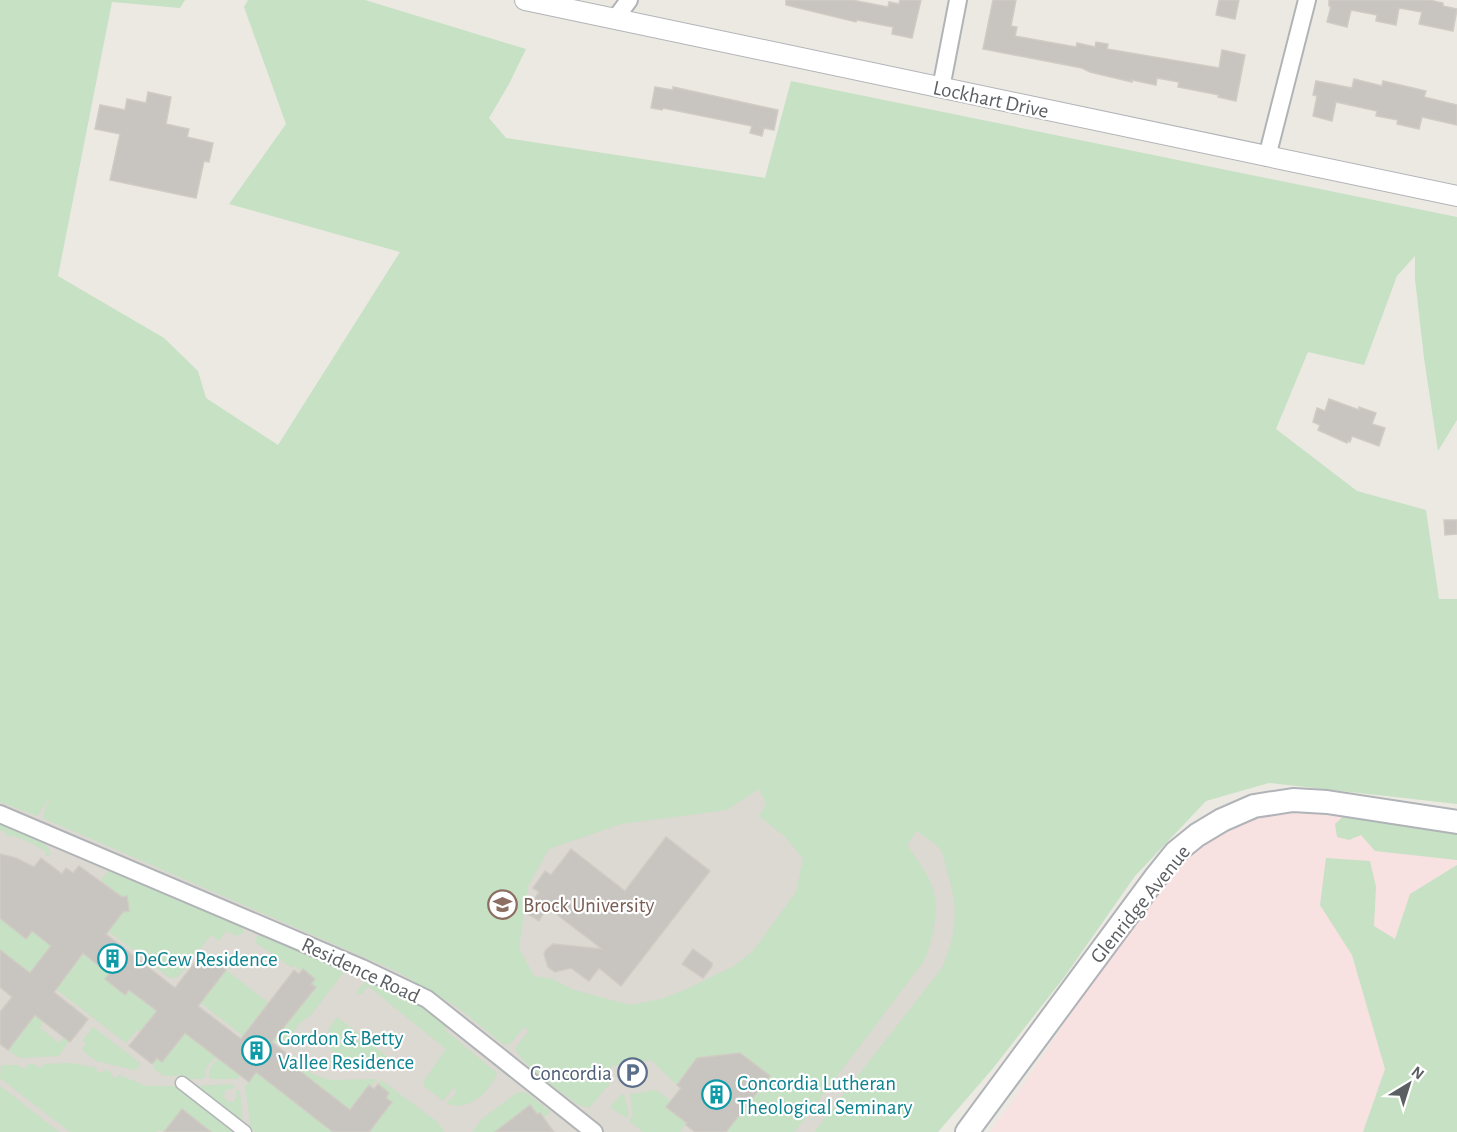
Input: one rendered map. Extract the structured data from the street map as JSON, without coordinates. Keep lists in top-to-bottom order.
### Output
{
  "streets": {
    "main road": ["Glenridge Avenue"],
    "street": ["Lockhart Drive", "Residence Road"]
  },
  "places": {
    "school or university": ["Brock University"],
    "building": ["DeCew Residence", "Gordon & Betty Vallee Residence", "Concordia Lutheran Theological Seminary"],
    "parking": ["Concordia"]
  },
  "north": "top right"
}
